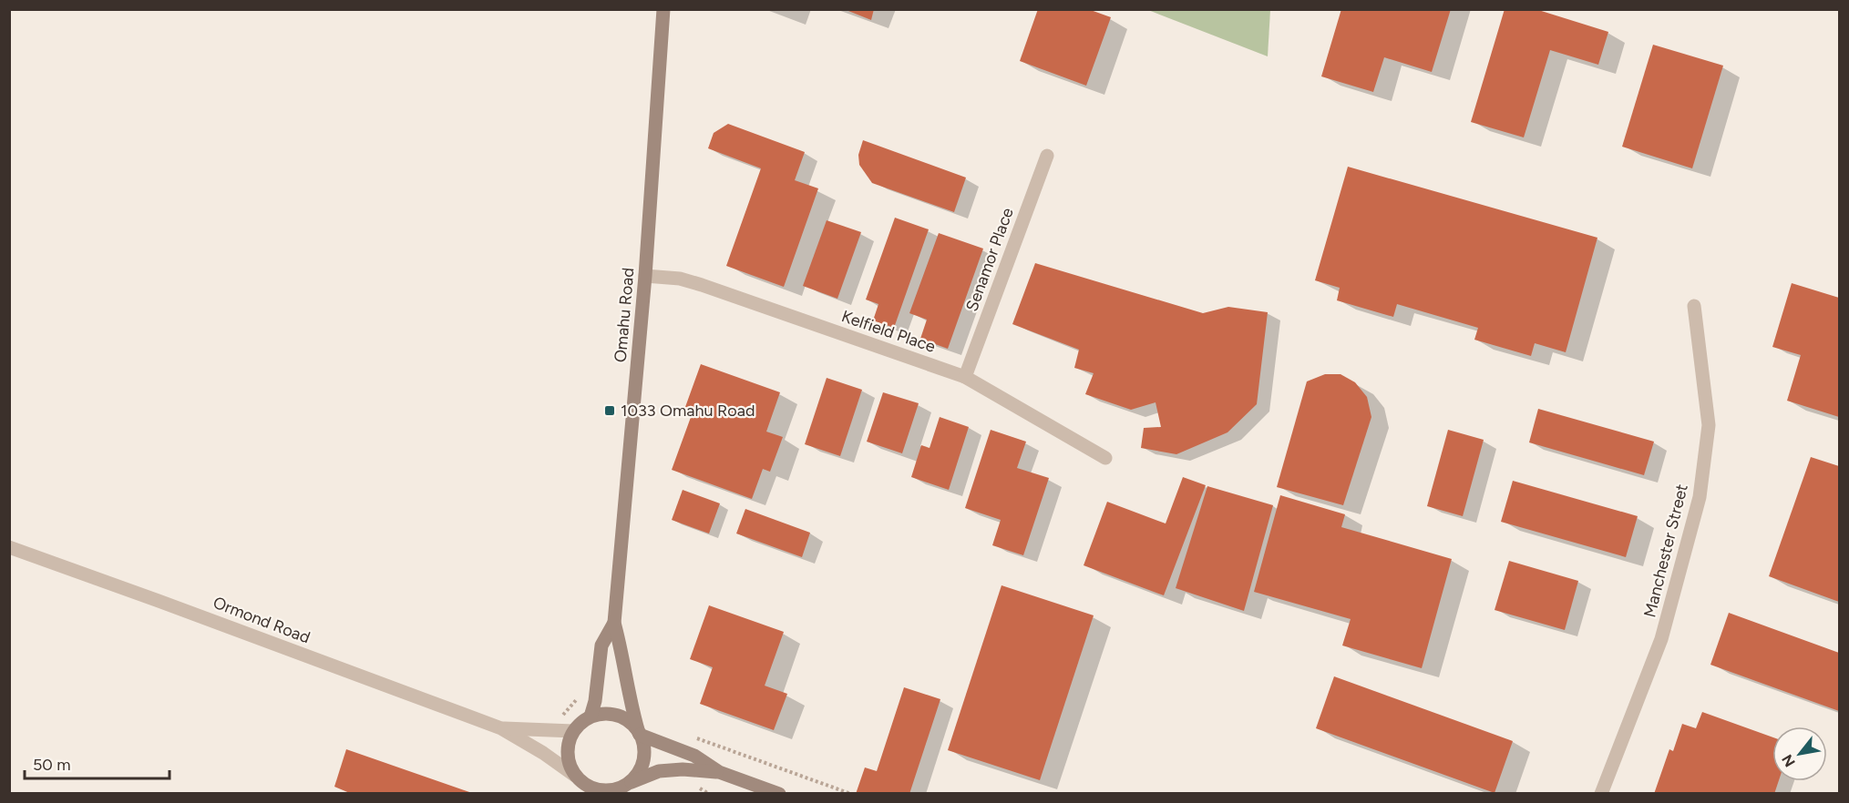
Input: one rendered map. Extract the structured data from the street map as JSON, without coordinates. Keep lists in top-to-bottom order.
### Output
{
  "streets": {
    "main road": ["Omahu Road"],
    "street": [
      "Senamor Place",
      "Kelfield Place",
      "Manchester Street",
      "Ormond Road"
    ]
  },
  "crossings": [
    ["Senamor Place", "Kelfield Place"],
    ["Omahu Road", "Kelfield Place"],
    ["Omahu Road", "Ormond Road"]
  ],
  "places": {
    "transit": ["1033 Omahu Road"]
  },
  "scale_bar": "50 m",
  "north": "bottom left"
}
